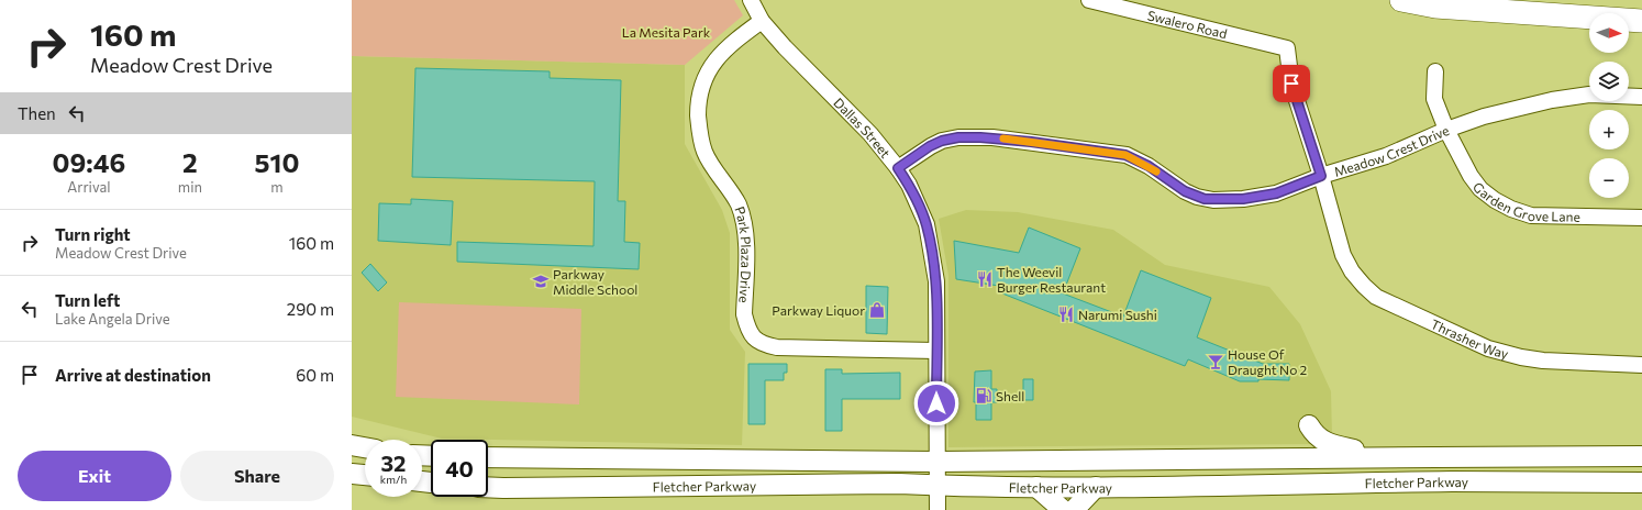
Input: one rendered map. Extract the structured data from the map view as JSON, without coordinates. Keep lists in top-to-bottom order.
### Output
{
  "streets": {
    "main road": ["Fletcher Parkway"],
    "street": [
      "Swalero Road",
      "Dallas Street",
      "Meadow Crest Drive",
      "Garden Grove Lane",
      "Park Plaza Drive",
      "Thrasher Way"
    ]
  },
  "crossings": [
    ["Swalero Road", "Thrasher Way"],
    ["Dallas Street", "Meadow Crest Drive"],
    ["Dallas Street", "Park Plaza Drive"],
    ["Dallas Street", "Fletcher Parkway"],
    ["Meadow Crest Drive", "Garden Grove Lane"],
    ["Meadow Crest Drive", "Thrasher Way"]
  ],
  "parks": ["La Mesita Park"],
  "places": {
    "restaurant": ["The Weevil Burger Restaurant", "Narumi Sushi"],
    "school or university": ["Parkway Middle School"],
    "shop": ["Parkway Liquor"],
    "bar": ["House Of Draught No 2"],
    "fuel station": ["Shell"]
  },
  "north": "right",
  "page": {
    "turn": ["160 m", "Meadow Crest Drive"],
    "map_buttons": ["+", "−"],
    "then": "Then",
    "eta": [
      "09:46",
      "Arrival",
      "2",
      "min",
      "510",
      "m"
    ],
    "list": [
      {
        "name": "Turn right",
        "note": "Meadow Crest Drive",
        "value": "160 m"
      },
      {
        "name": "Turn left",
        "note": "Lake Angela Drive",
        "value": "290 m"
      },
      {
        "name": "Arrive at destination",
        "value": "60 m"
      }
    ],
    "speed": "32 km/h",
    "limit": "40",
    "buttons": ["Exit", "Share"]
  }
}
